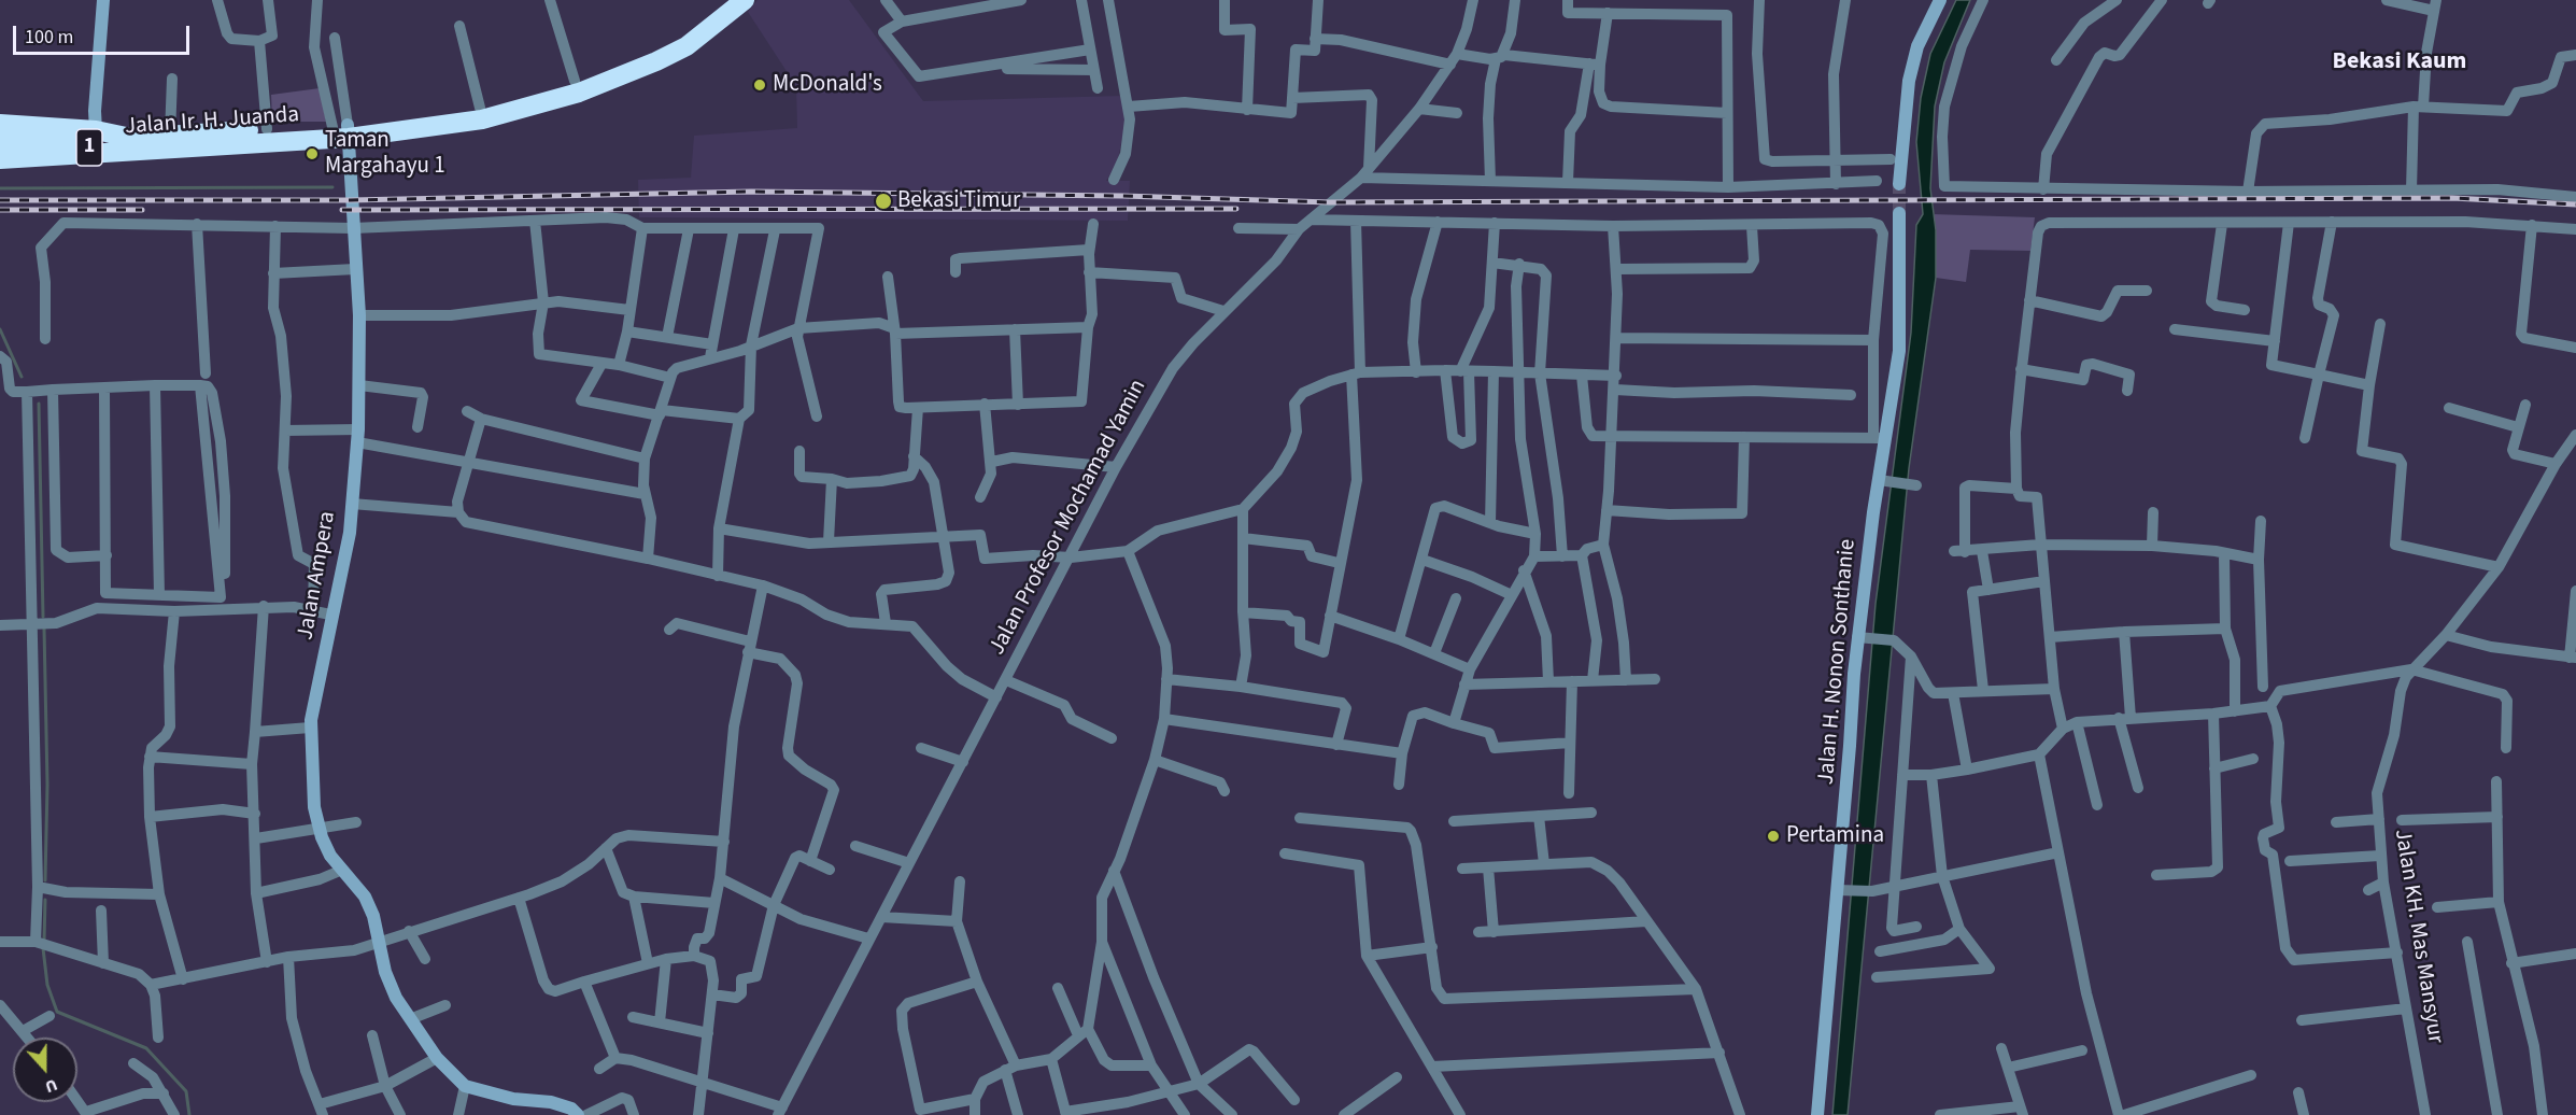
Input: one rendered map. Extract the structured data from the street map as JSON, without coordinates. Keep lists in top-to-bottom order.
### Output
{
  "streets": {
    "highway": ["Jalan Ir. H. Juanda", "1"],
    "street": [
      "Jalan Profesor Mochamad Yamin",
      "Jalan Ampera",
      "Jalan H. Nonon Sonthanie",
      "Jalan KH. Mas Mansyur"
    ]
  },
  "crossings": [
    ["Jalan Ir. H. Juanda", "1"],
    ["Jalan Ir. H. Juanda", "Jalan Ampera"]
  ],
  "districts": ["Bekasi Kaum"],
  "places": [
    "McDonald's",
    "Taman Margahayu 1",
    "Bekasi Timur",
    "Pertamina"
  ],
  "scale_bar": "100 m",
  "north": "bottom"
}
